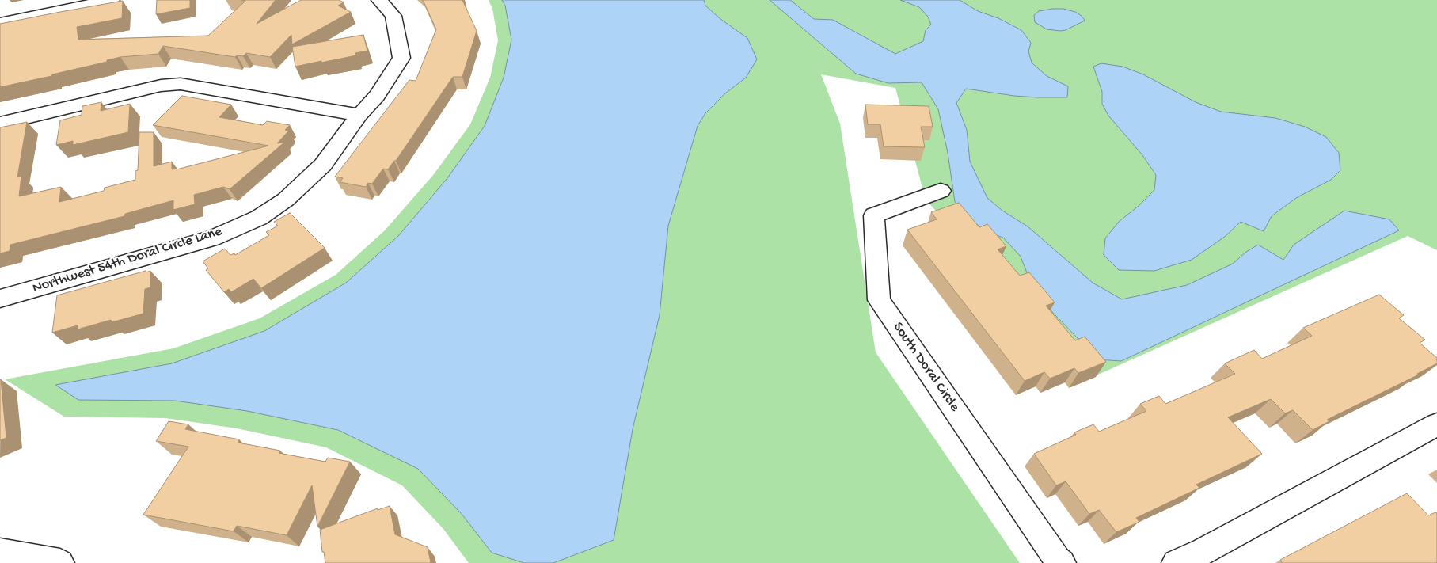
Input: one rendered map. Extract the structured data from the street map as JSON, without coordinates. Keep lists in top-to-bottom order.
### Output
{
  "streets": {
    "street": ["Northwest 54th Doral Circle Lane", "South Doral Circle"]
  }
}
